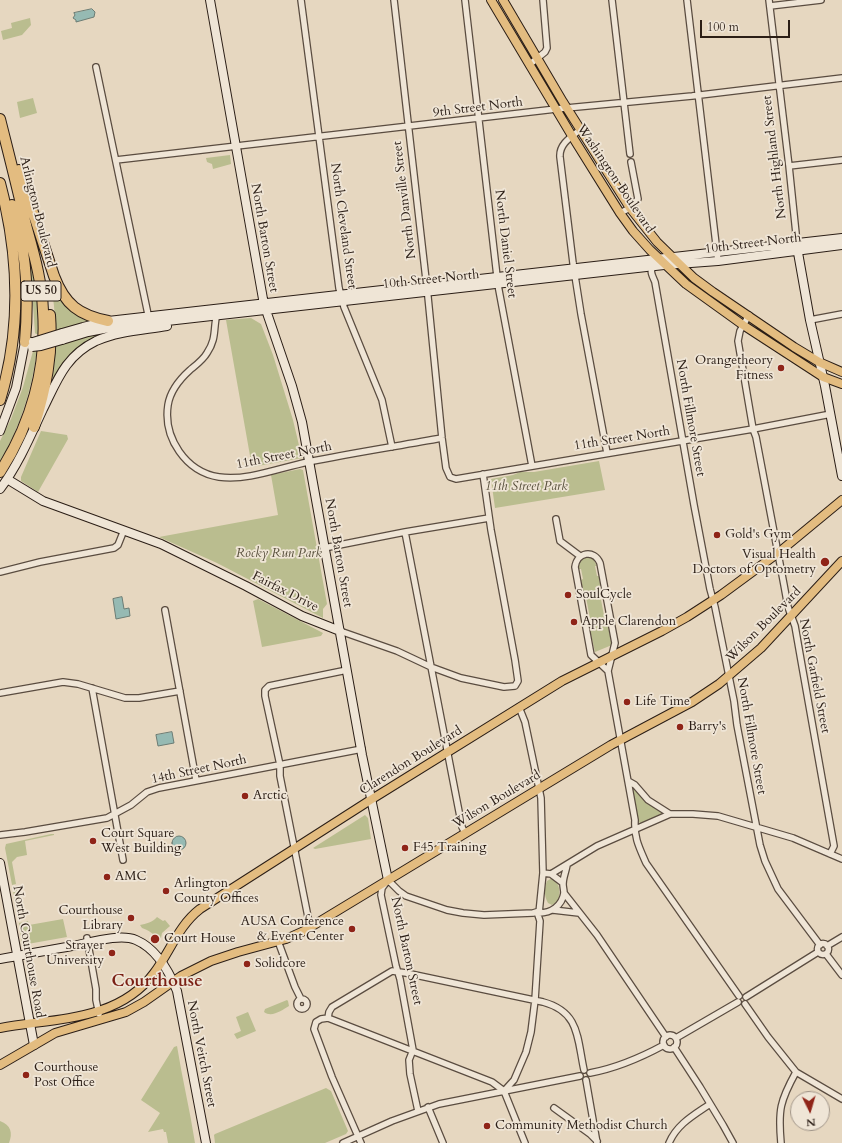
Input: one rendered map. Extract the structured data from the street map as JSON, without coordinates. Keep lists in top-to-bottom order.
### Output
{
  "streets": {
    "highway": ["Arlington Boulevard", "US 50"],
    "main road": [
      "North Highland Street",
      "Washington Boulevard",
      "North Barton Street",
      "10th Street North",
      "Fairfax Drive",
      "Wilson Boulevard",
      "Clarendon Boulevard",
      "North Courthouse Road",
      "North Veitch Street"
    ],
    "street": [
      "9th Street North",
      "North Danville Street",
      "North Cleveland Street",
      "North Daniel Street",
      "North Fillmore Street",
      "11th Street North",
      "North Garfield Street",
      "14th Street North"
    ]
  },
  "crossings": [
    ["9th Street North", "North Highland Street"],
    ["9th Street North", "Washington Boulevard"],
    ["9th Street North", "North Danville Street"],
    ["9th Street North", "North Cleveland Street"],
    ["9th Street North", "North Barton Street"],
    ["9th Street North", "North Daniel Street"],
    ["North Highland Street", "Washington Boulevard"],
    ["North Highland Street", "10th Street North"],
    ["North Highland Street", "11th Street North"],
    ["Washington Boulevard", "10th Street North"],
    ["Washington Boulevard", "North Garfield Street"],
    ["North Danville Street", "10th Street North"],
    ["North Danville Street", "11th Street North"],
    ["Arlington Boulevard", "Fairfax Drive"],
    ["North Cleveland Street", "10th Street North"],
    ["North Cleveland Street", "11th Street North"],
    ["North Barton Street", "10th Street North"],
    ["North Barton Street", "11th Street North"],
    ["North Barton Street", "Fairfax Drive"],
    ["North Barton Street", "Wilson Boulevard"],
    ["North Barton Street", "Clarendon Boulevard"],
    ["North Barton Street", "14th Street North"],
    ["North Daniel Street", "10th Street North"],
    ["North Daniel Street", "11th Street North"],
    ["10th Street North", "North Fillmore Street"],
    ["10th Street North", "11th Street North"],
    ["North Fillmore Street", "11th Street North"],
    ["North Fillmore Street", "Wilson Boulevard"],
    ["North Fillmore Street", "Clarendon Boulevard"],
    ["11th Street North", "North Garfield Street"],
    ["Wilson Boulevard", "North Garfield Street"],
    ["Wilson Boulevard", "North Courthouse Road"],
    ["Wilson Boulevard", "North Veitch Street"],
    ["North Garfield Street", "Clarendon Boulevard"],
    ["Clarendon Boulevard", "North Courthouse Road"],
    ["Clarendon Boulevard", "North Veitch Street"],
    ["North Courthouse Road", "North Veitch Street"]
  ],
  "districts": ["Courthouse"],
  "parks": ["11th Street Park", "Rocky Run Park"],
  "places": [
    "Orangetheory Fitness",
    "Gold's Gym",
    "Visual Health Doctors of Optometry",
    "SoulCycle",
    "Apple Clarendon",
    "Life Time",
    "Barry's",
    "Arctic",
    "Court Square West Building",
    "F45 Training",
    "AMC",
    "Arlington County Offices",
    "Courthouse Library",
    "AUSA Conference & Event Center",
    "Court House",
    "Strayer University",
    "Solidcore",
    "Courthouse Post Office",
    "Community Methodist Church"
  ],
  "scale_bar": "100 m",
  "north": "bottom"
}
